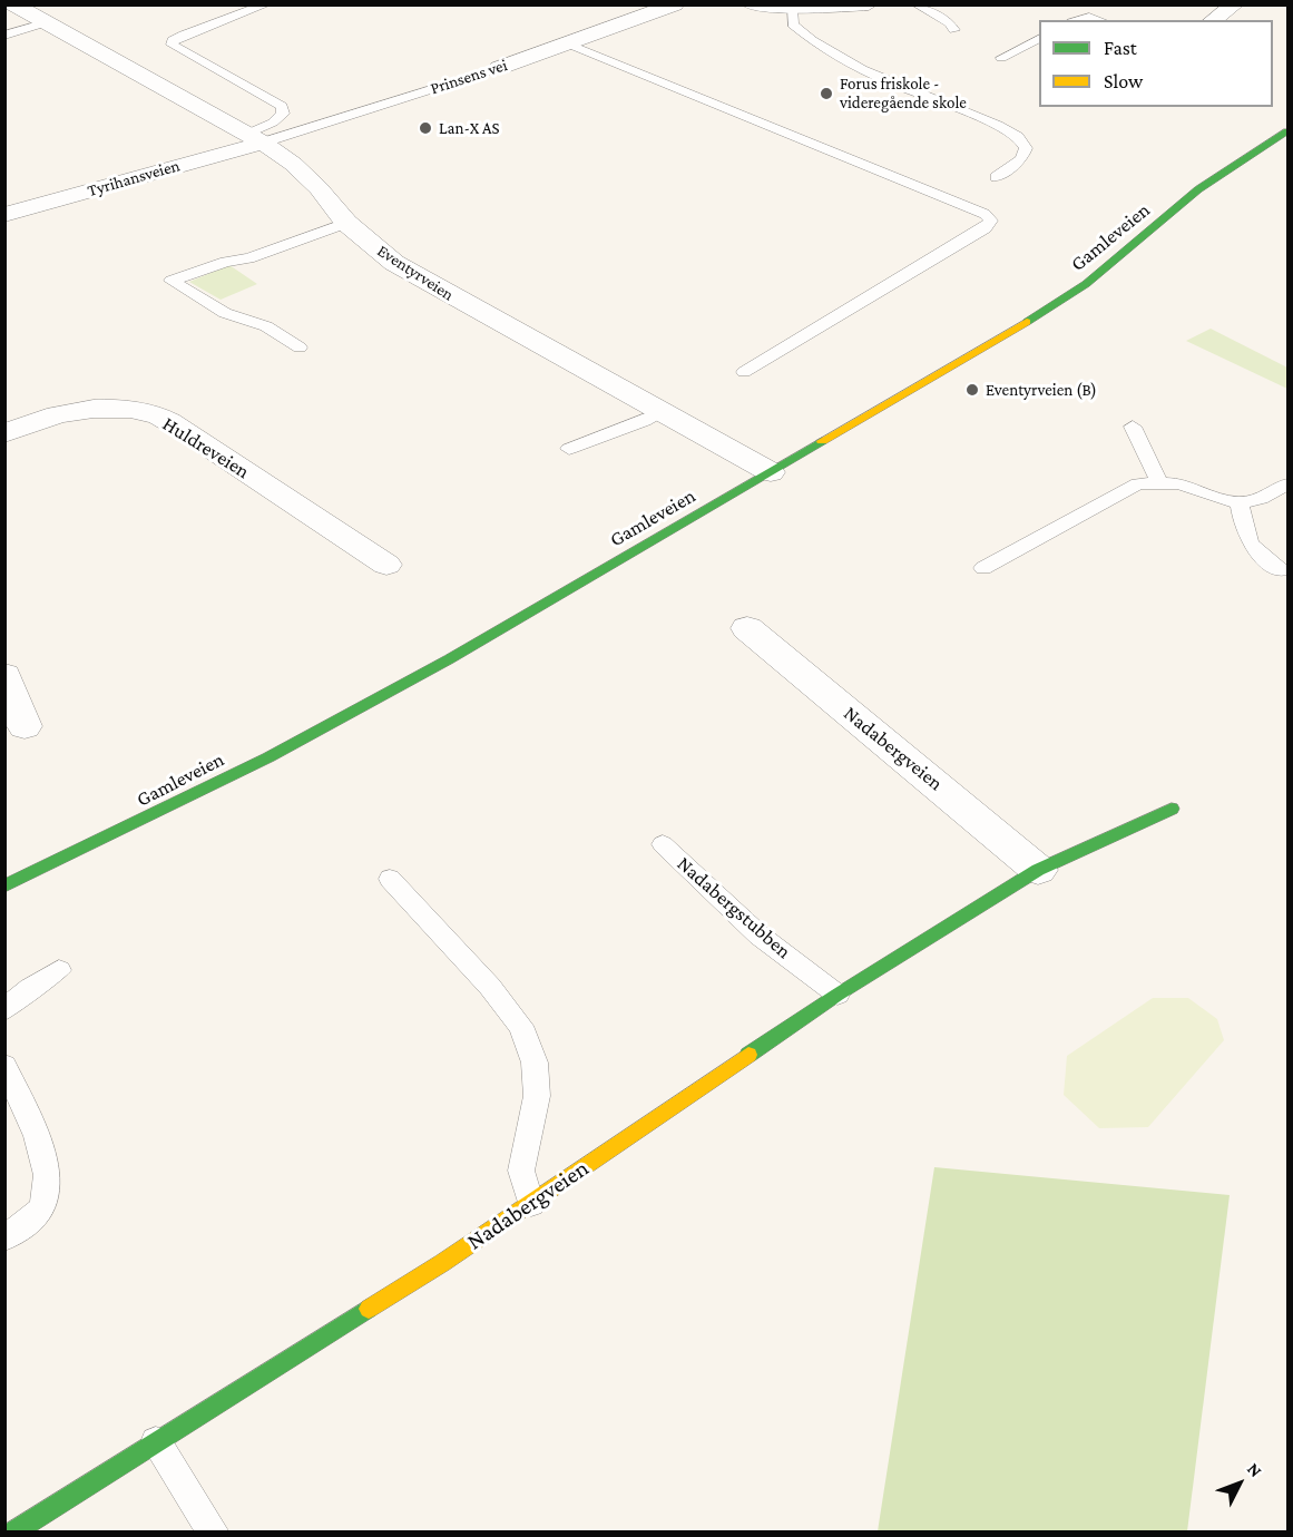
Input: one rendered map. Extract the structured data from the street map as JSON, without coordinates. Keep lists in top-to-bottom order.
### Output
{
  "streets": {
    "main road": ["Gamleveien", "Nadabergveien"],
    "street": [
      "Prinsens vei",
      "Tyrihansveien",
      "Eventyrveien",
      "Huldreveien"
    ],
    "lane": ["Nadabergstubben"]
  },
  "crossings": [
    ["Prinsens vei", "Tyrihansveien"],
    ["Prinsens vei", "Eventyrveien"],
    ["Tyrihansveien", "Eventyrveien"],
    ["Gamleveien", "Eventyrveien"],
    ["Nadabergveien", "Nadabergstubben"]
  ],
  "places": ["Forus friskole - videregående skole", "Lan-X AS", "Eventyrveien (B)"],
  "legend": ["Fast", "Slow"],
  "north": "top right"
}
